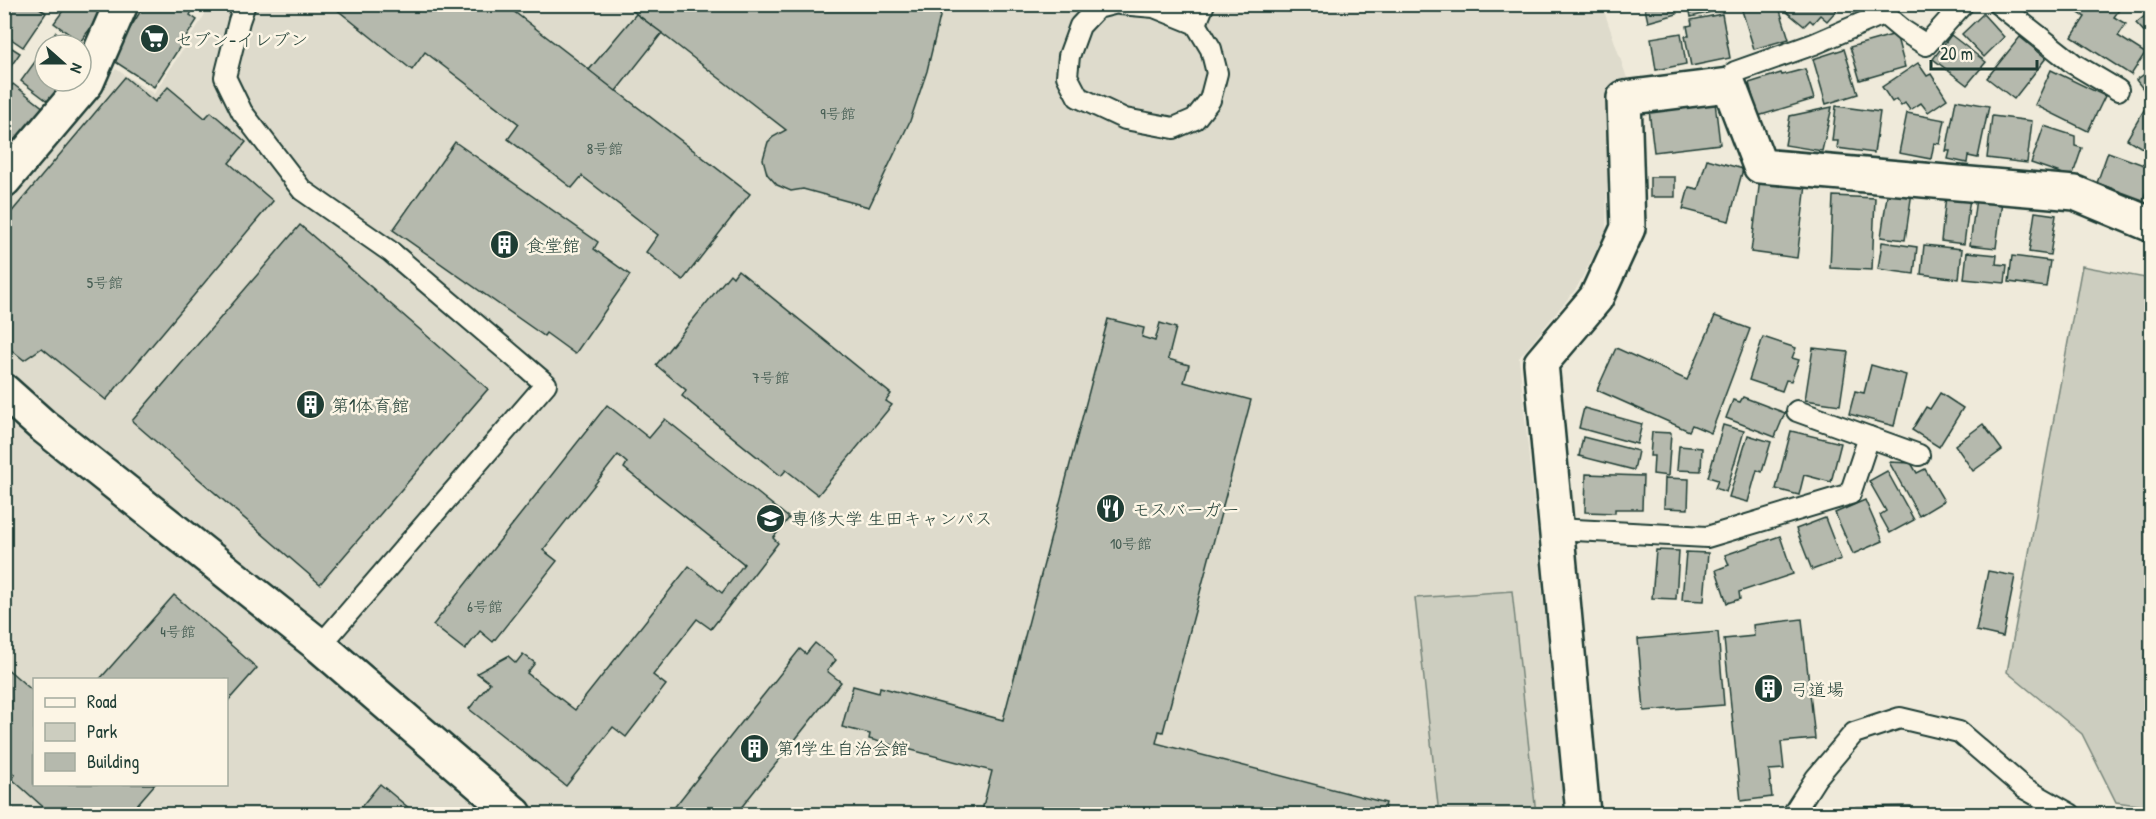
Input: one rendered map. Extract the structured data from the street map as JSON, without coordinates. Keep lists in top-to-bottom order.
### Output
{
  "places": {
    "supermarket": ["セブン-イレブン"],
    "building": [
      "食堂館",
      "第1体育館",
      "弓道場",
      "第1学生自治会館"
    ],
    "restaurant": ["モスバーガー"],
    "school or university": ["専修大学 生田キャンパス"]
  },
  "house_numbers": [
    "9号館",
    "8号館",
    "5号館",
    "7号館",
    "10号館",
    "6号館",
    "4号館"
  ],
  "legend": ["Road", "Park", "Building"],
  "scale_bar": "20 m",
  "north": "right"
}
